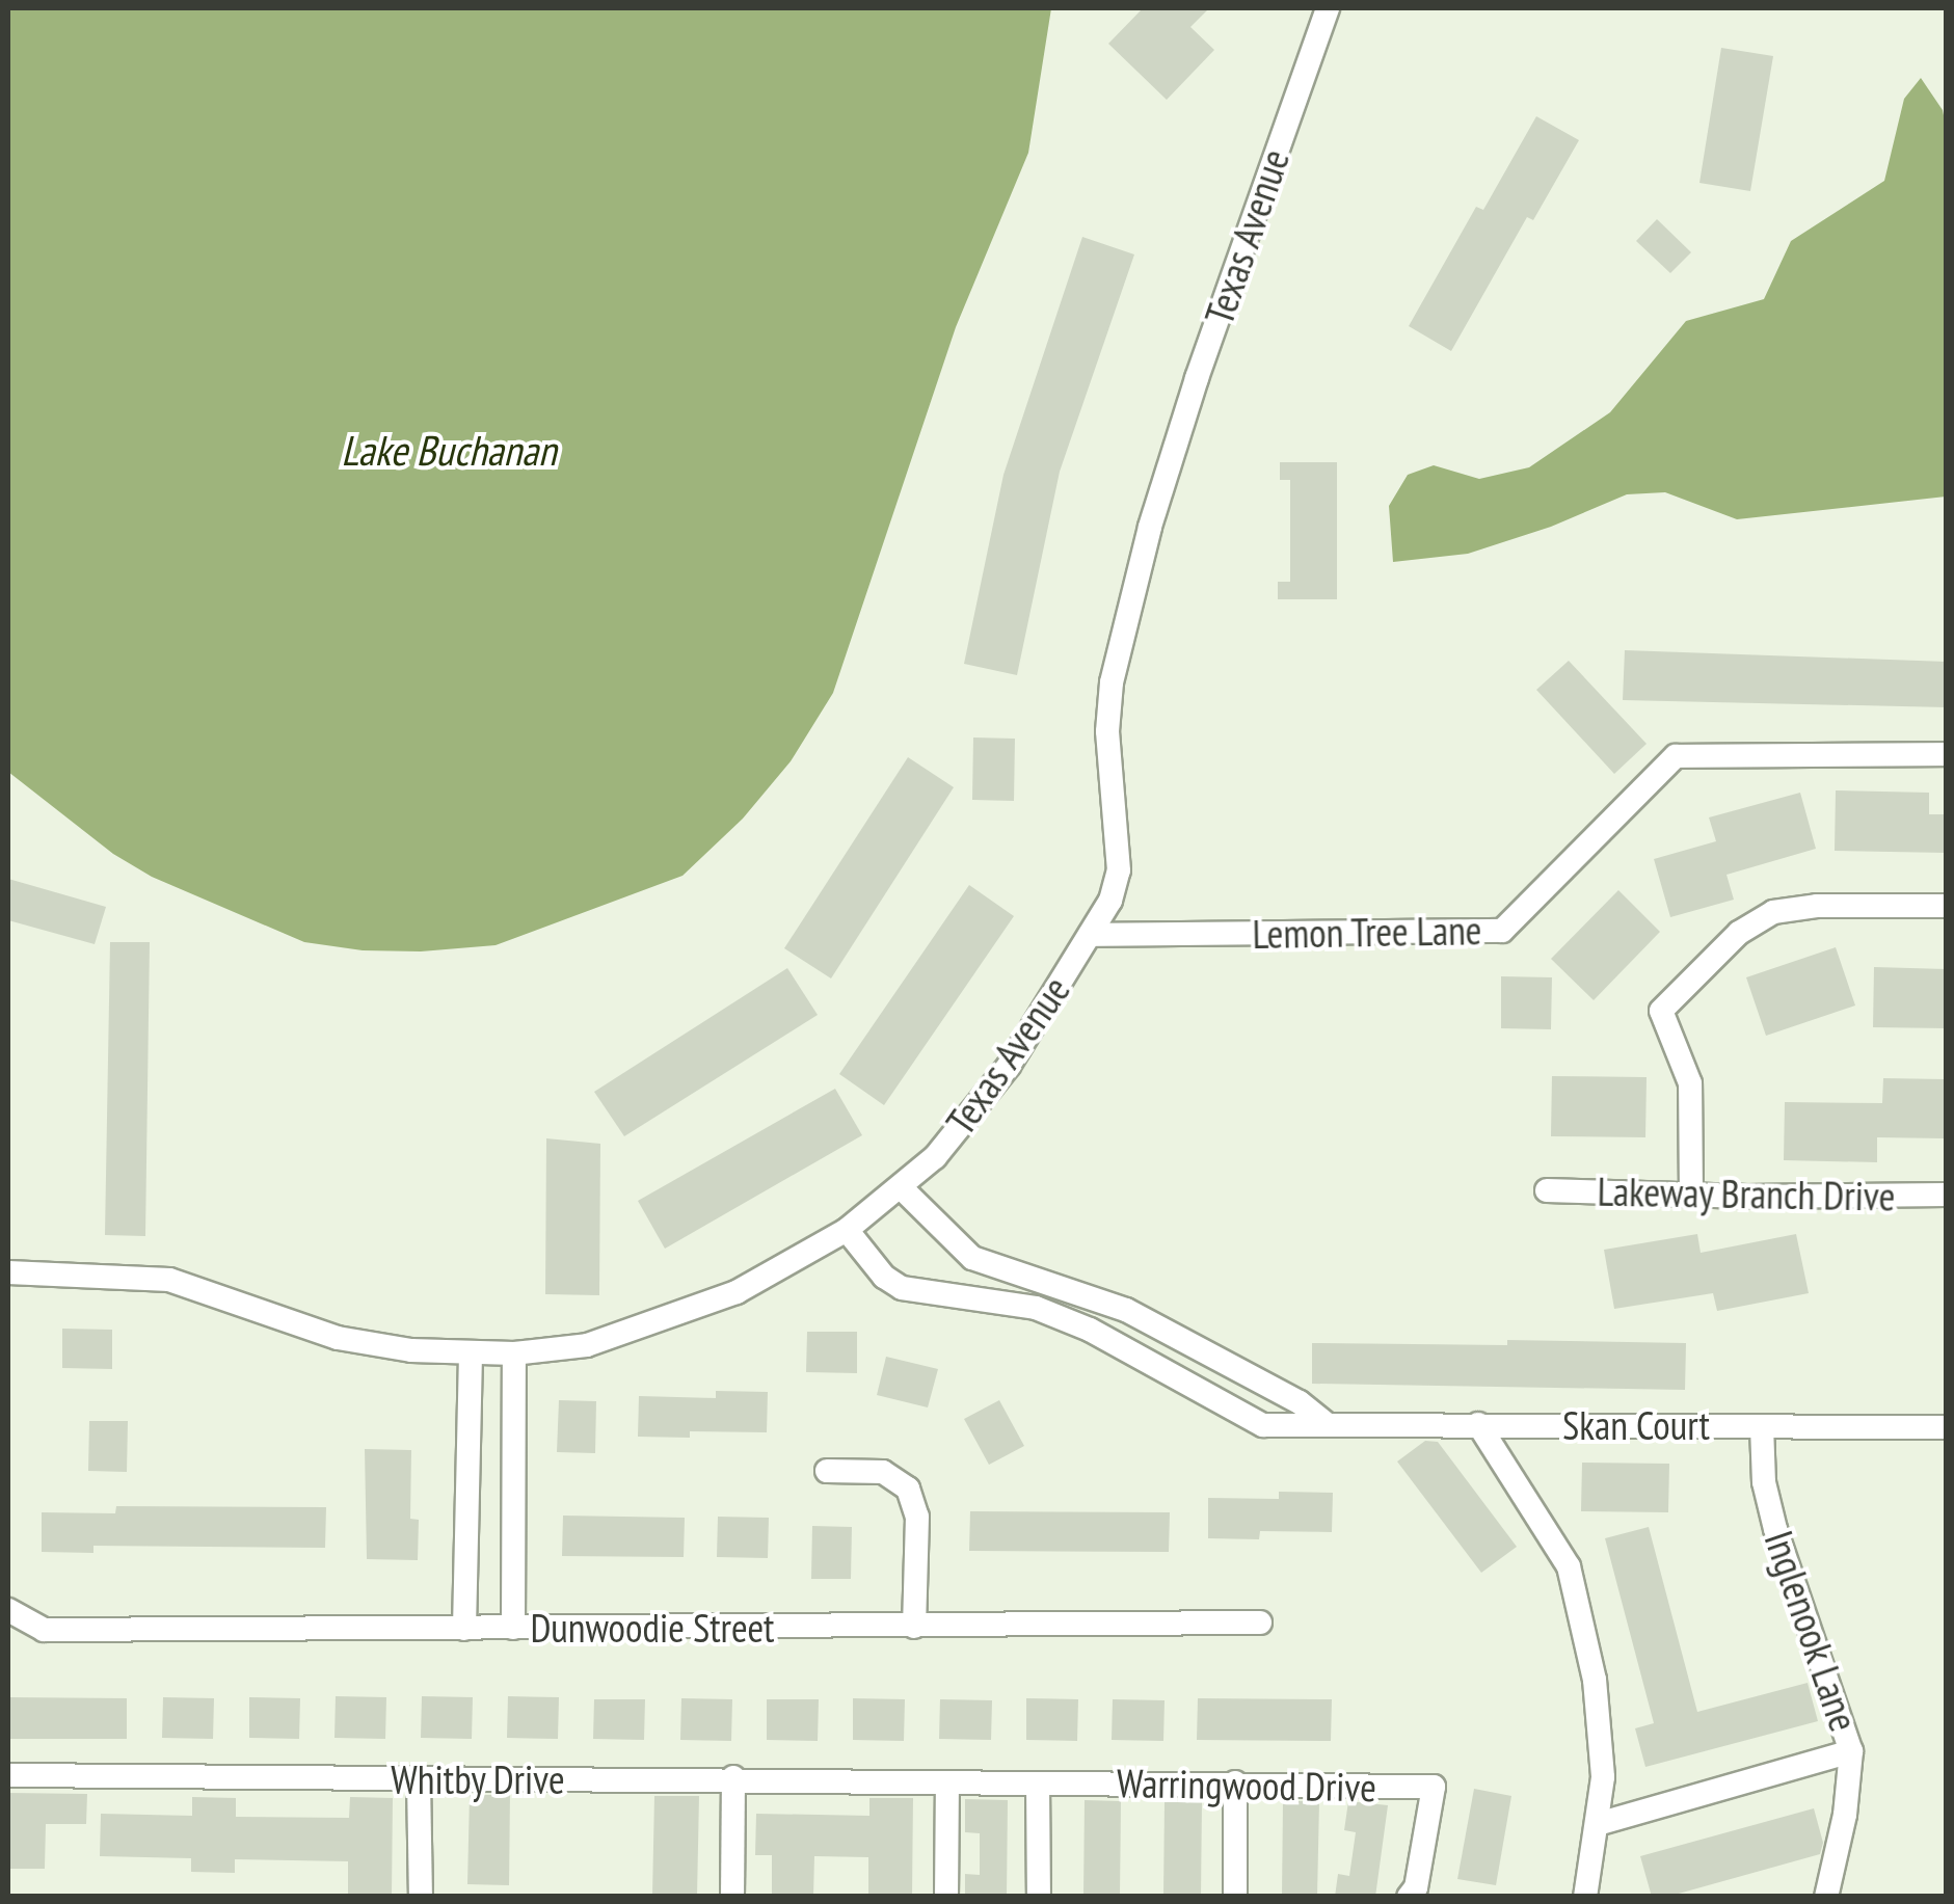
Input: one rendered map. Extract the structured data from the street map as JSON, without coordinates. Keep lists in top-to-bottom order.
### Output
{
  "streets": {
    "street": [
      "Texas Avenue",
      "Lemon Tree Lane",
      "Lakeway Branch Drive",
      "Skan Court",
      "Dunwoodie Street",
      "Inglenook Lane",
      "Whitby Drive",
      "Warringwood Drive"
    ]
  },
  "crossings": [
    ["Texas Avenue", "Lemon Tree Lane"],
    ["Texas Avenue", "Skan Court"],
    ["Skan Court", "Inglenook Lane"],
    ["Whitby Drive", "Warringwood Drive"]
  ],
  "water": ["Lake Buchanan"]
}
